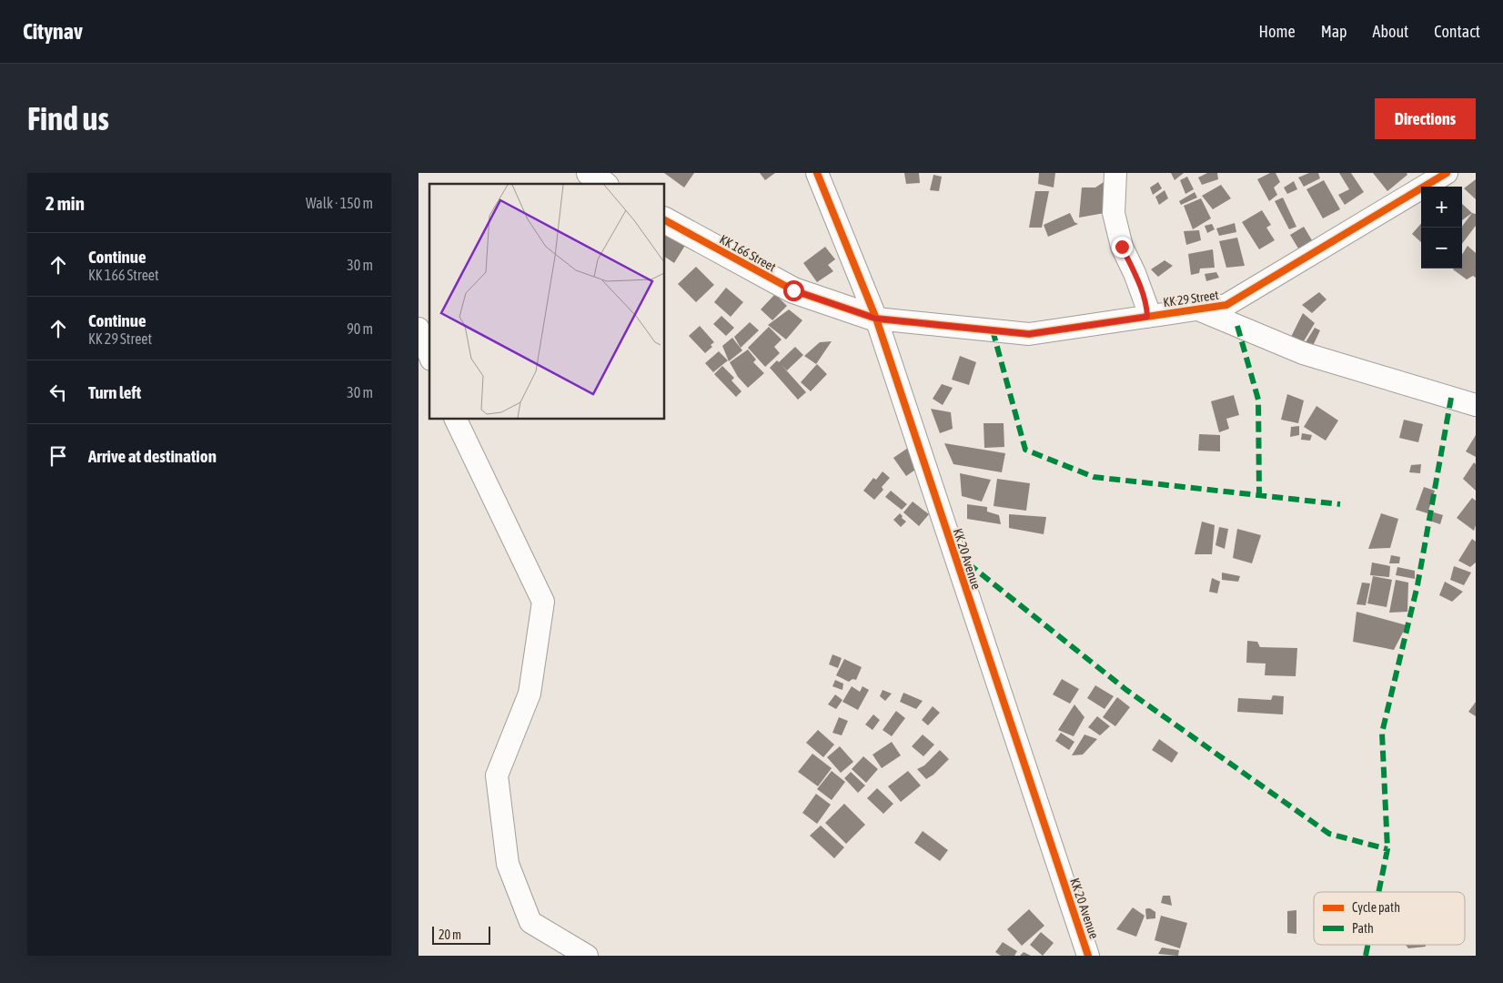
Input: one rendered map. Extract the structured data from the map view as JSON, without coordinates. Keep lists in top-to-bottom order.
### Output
{
  "streets": {
    "street": ["KK 166 Street", "KK 29 Street", "KK 20 Avenue"]
  },
  "crossings": [
    ["KK 166 Street", "KK 29 Street"],
    ["KK 166 Street", "KK 20 Avenue"],
    ["KK 29 Street", "KK 20 Avenue"]
  ],
  "legend": ["Cycle path", "Path"],
  "scale_bar": "20 m",
  "page": {
    "header": "Citynav",
    "nav": [
      "Home",
      "Map",
      "About",
      "Contact"
    ],
    "buttons": "Directions",
    "title": "Find us",
    "heading": ["2 min", "Walk · 150 m"],
    "map_buttons": ["+", "−"],
    "list": [
      ["Continue", "KK 166 Street", "30 m"],
      ["Continue", "KK 29 Street", "90 m"],
      ["Turn left", "30 m"],
      "Arrive at destination"
    ],
    "scale": "20 m"
  }
}
